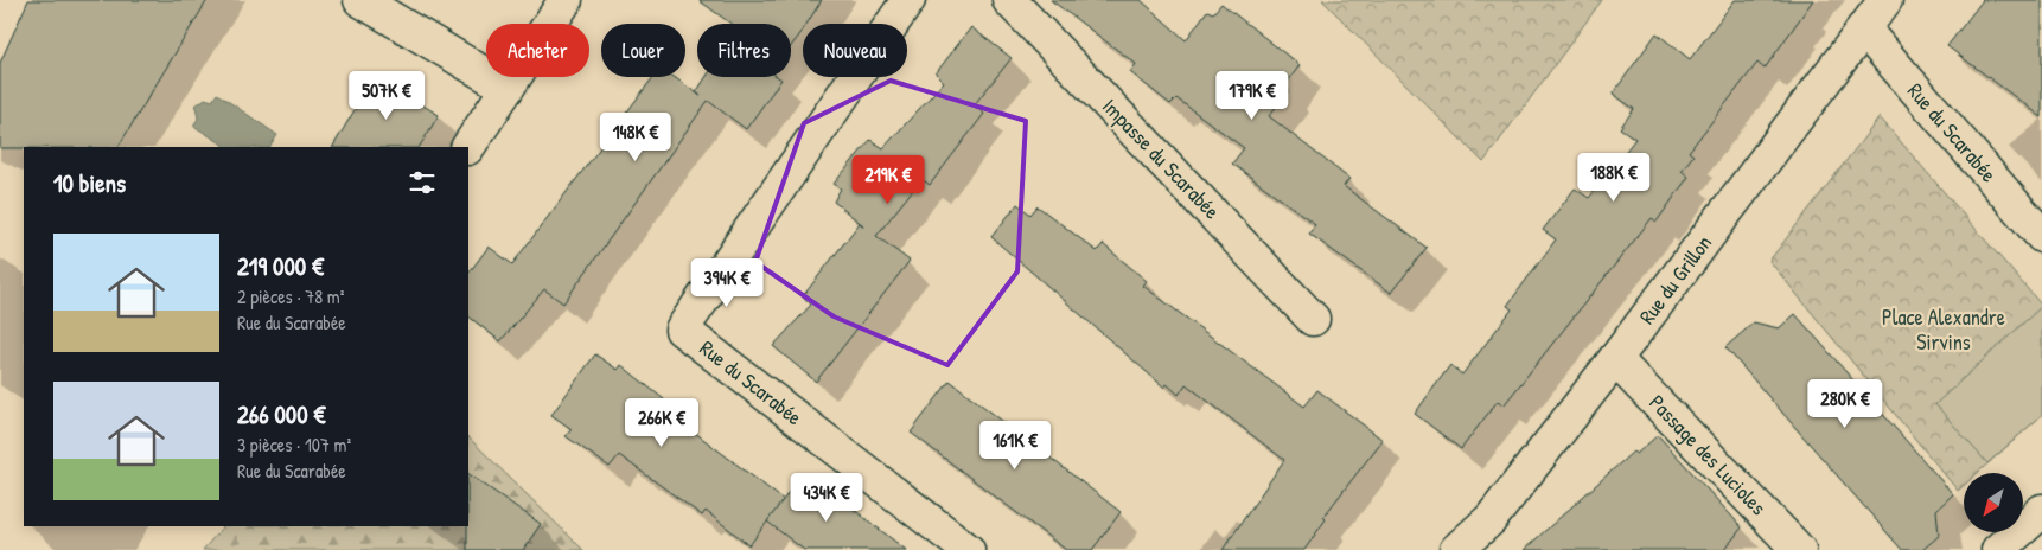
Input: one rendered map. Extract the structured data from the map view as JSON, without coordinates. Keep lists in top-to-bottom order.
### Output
{
  "streets": {
    "street": [
      "Rue du Scarabée",
      "Impasse du Scarabée",
      "Rue du Grillon",
      "Passage des Lucioles"
    ]
  },
  "crossings": [
    ["Rue du Scarabée", "Rue du Grillon"],
    ["Rue du Grillon", "Passage des Lucioles"]
  ],
  "parks": ["Place Alexandre Sirvins"],
  "north": "bottom left",
  "page": {
    "chip": [
      "Acheter",
      "Louer",
      "Filtres",
      "Nouveau"
    ],
    "price": [
      "507K €",
      "179K €",
      "148K €",
      "188K €",
      "219K €",
      "394K €",
      "280K €",
      "266K €",
      "161K €",
      "434K €"
    ],
    "heading": "10 biens",
    "list": [
      {
        "name": "219 000 €",
        "note": "2 pièces · 78 m² · Rue du Scarabée"
      },
      {
        "name": "266 000 €",
        "note": "3 pièces · 107 m² · Rue du Scarabée"
      }
    ]
  }
}
